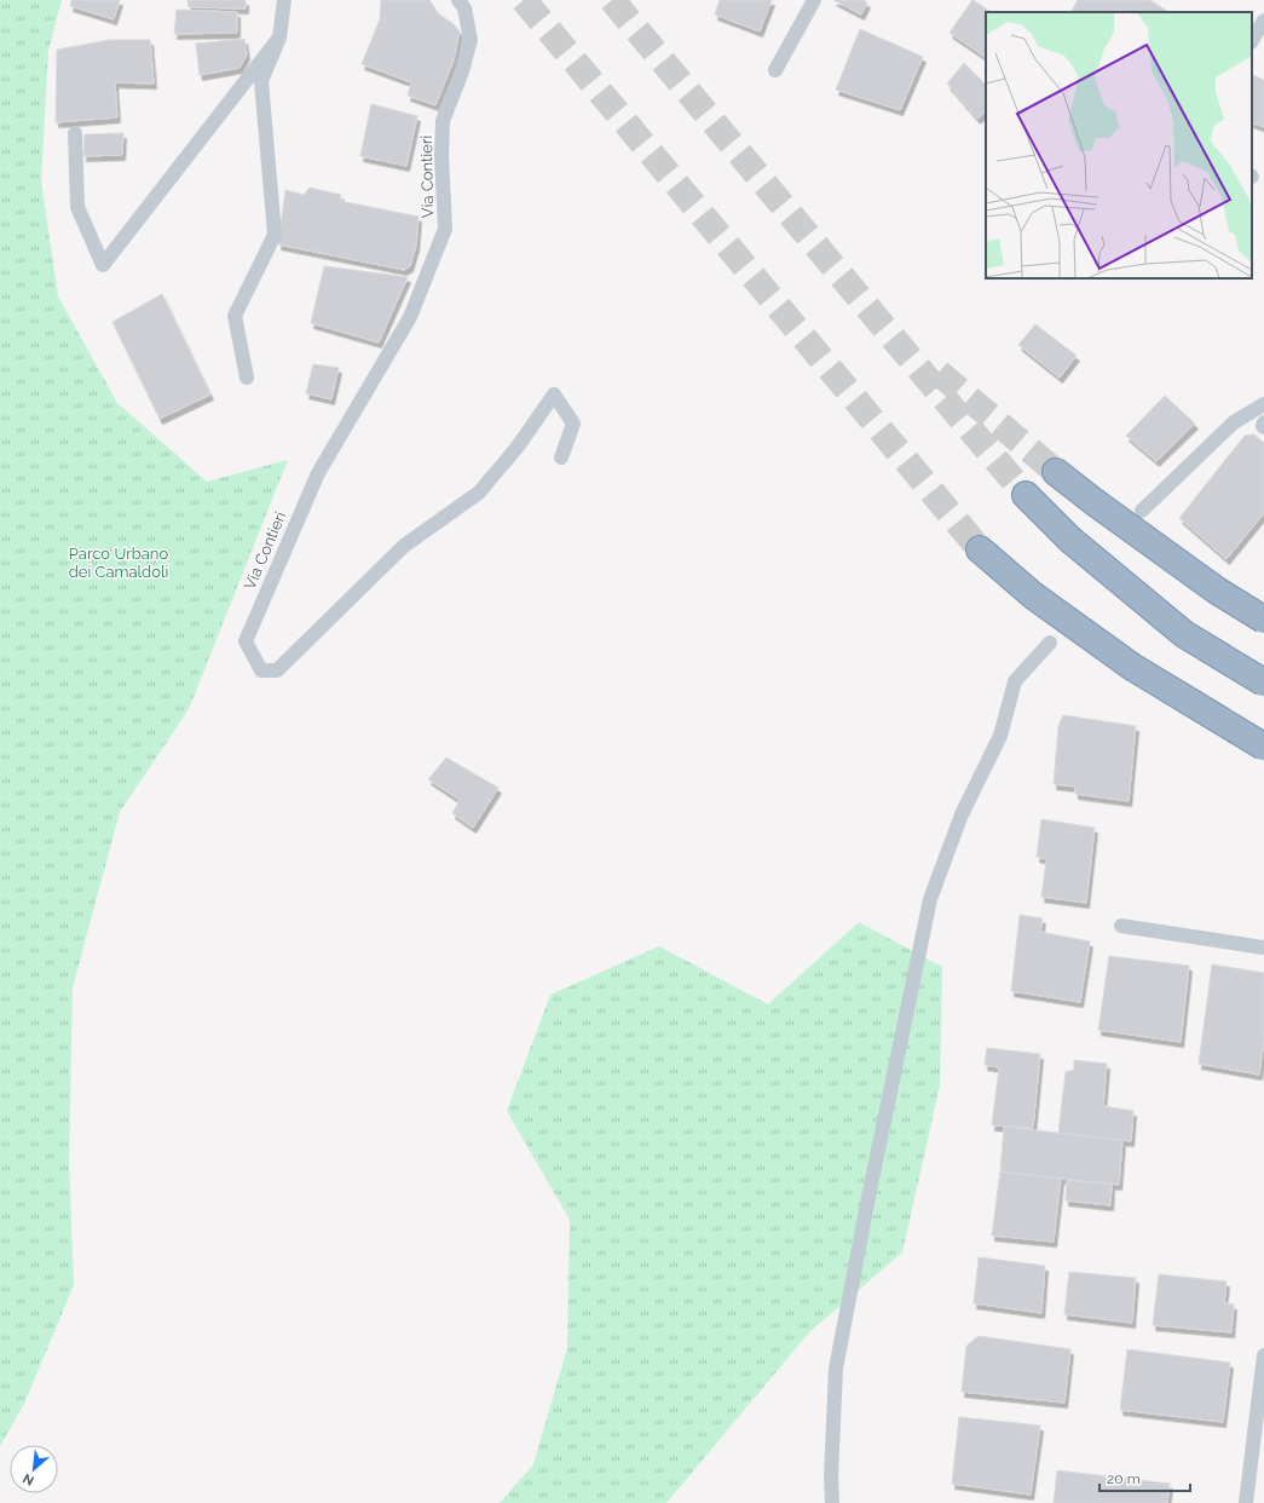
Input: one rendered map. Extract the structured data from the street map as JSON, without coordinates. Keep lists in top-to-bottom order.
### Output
{
  "streets": {
    "lane": ["Via Contieri"]
  },
  "parks": ["Parco Urbano dei Camaldoli"],
  "scale_bar": "20 m",
  "north": "bottom left"
}
